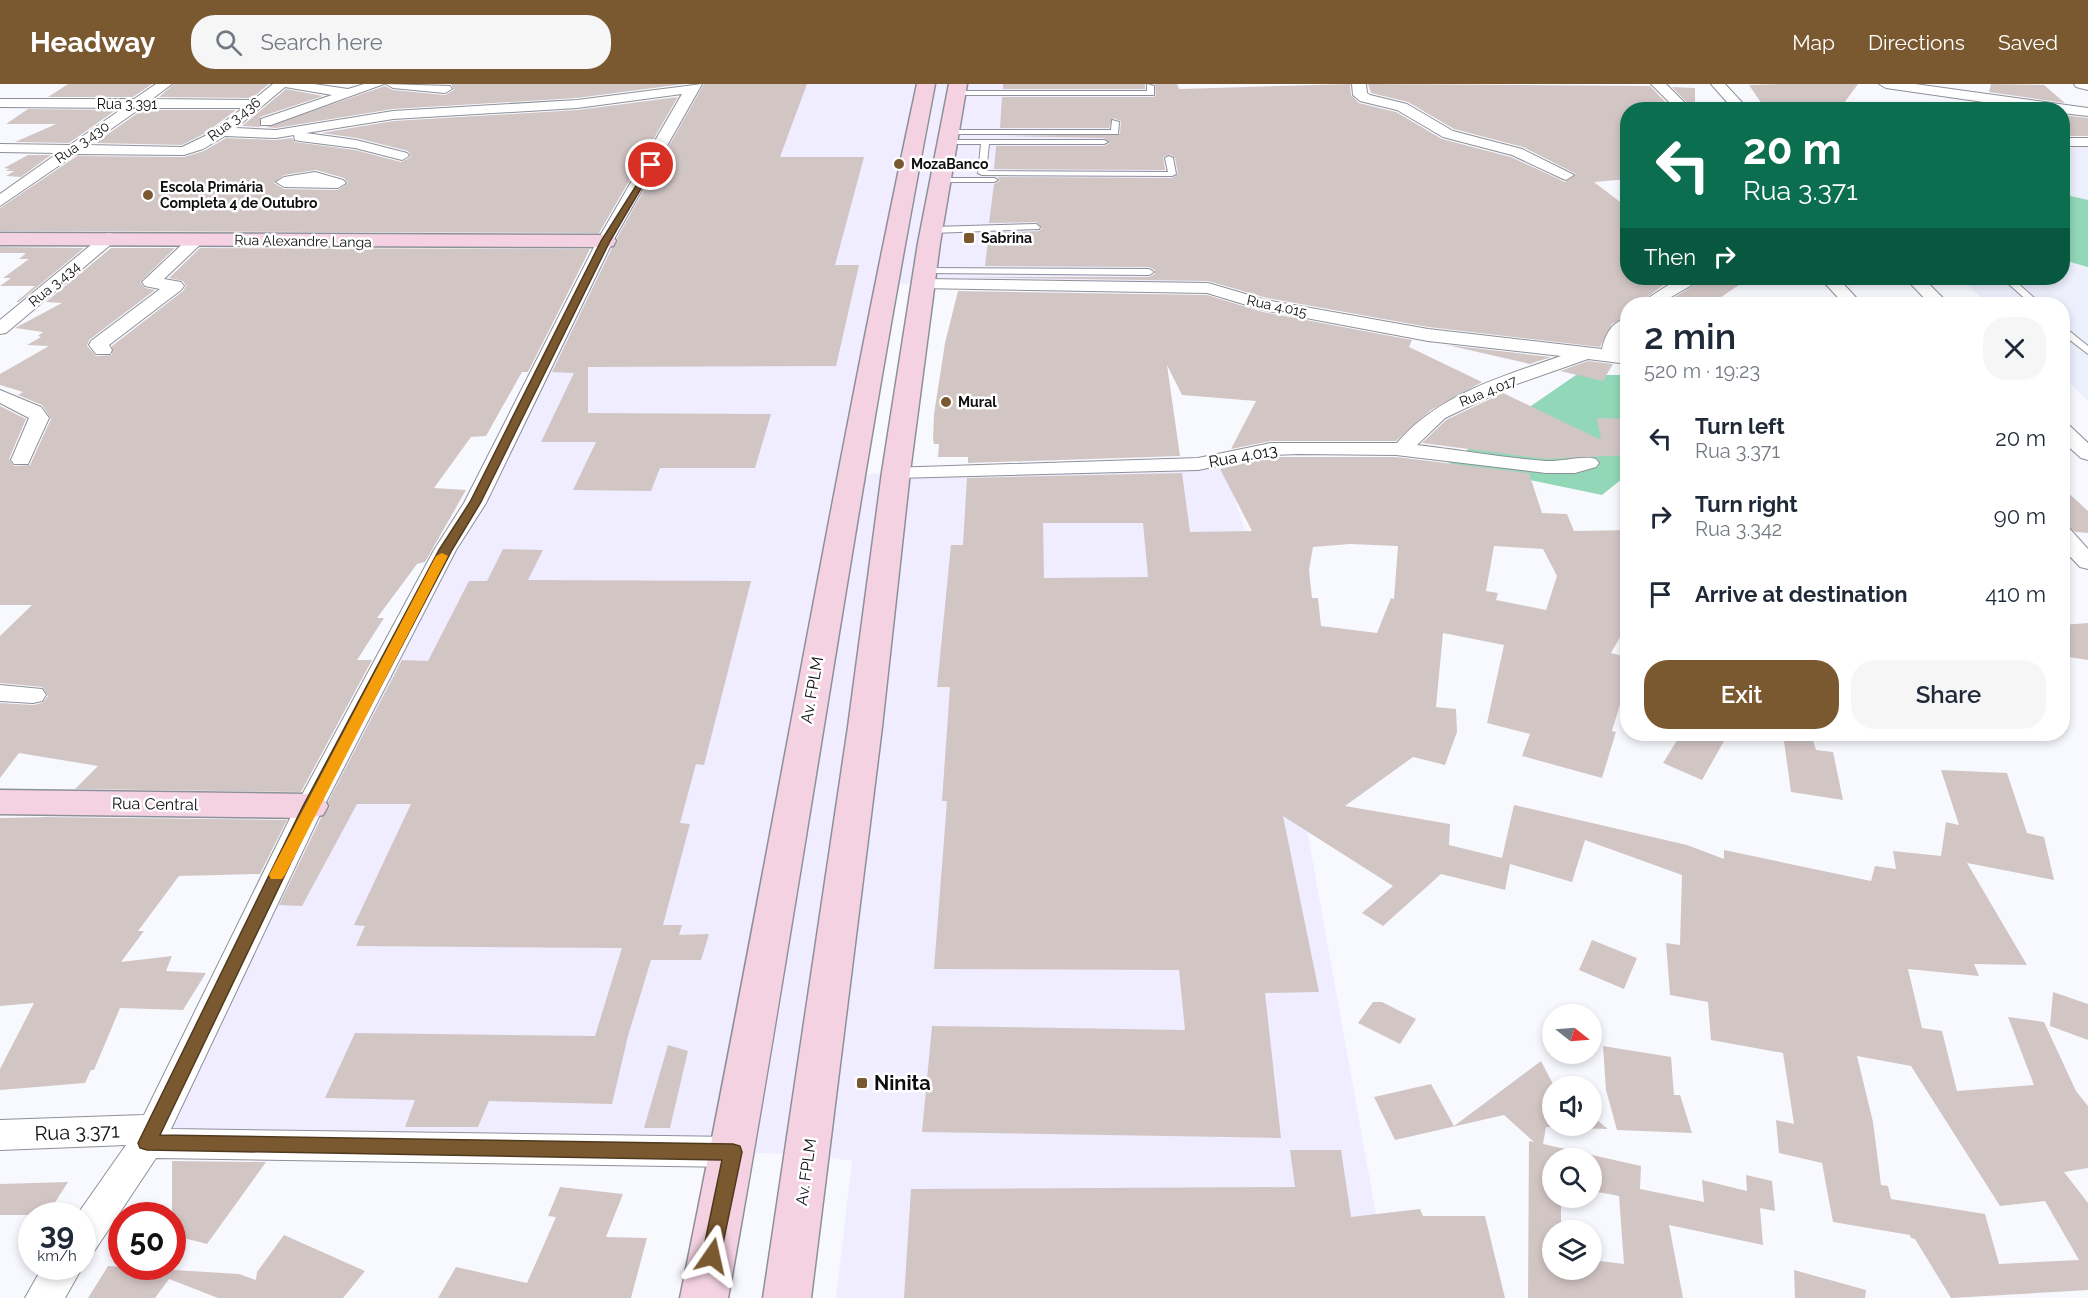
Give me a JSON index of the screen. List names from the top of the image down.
{
  "streets": {
    "main road": ["Rua Alexandre Langa", "Av. FPLM", "Rua Central"],
    "street": [
      "Rua 3.391",
      "Rua 3.436",
      "Rua 3.430",
      "Rua 3.434",
      "Rua 4.015",
      "Rua 4.017",
      "Rua 4.013",
      "Rua 3.371"
    ]
  },
  "crossings": [
    ["Rua 3.391", "Rua 3.436"],
    ["Rua 3.391", "Rua 3.430"],
    ["Rua 3.436", "Rua 3.430"],
    ["Rua Alexandre Langa", "Rua 3.434"],
    ["Rua 4.015", "Rua 4.017"],
    ["Rua 4.015", "Av. FPLM"],
    ["Rua 4.017", "Rua 4.013"],
    ["Rua 4.013", "Av. FPLM"],
    ["Av. FPLM", "Rua 3.371"]
  ],
  "places": {
    "other": ["MozaBanco", "Escola Primária Completa 4 de Outubro", "Mural"],
    "transit": ["Sabrina", "Ninita"]
  },
  "north": "right",
  "page": {
    "header": "Headway",
    "search": "Search here",
    "nav": ["Map", "Directions", "Saved"],
    "turn": ["20 m", "Rua 3.371"],
    "then": "Then",
    "heading": ["2 min", "520 m · 19:23"],
    "list": [
      {
        "name": "Turn left",
        "note": "Rua 3.371",
        "value": "20 m"
      },
      {
        "name": "Turn right",
        "note": "Rua 3.342",
        "value": "90 m"
      },
      {
        "name": "Arrive at destination",
        "value": "410 m"
      }
    ],
    "buttons": ["Exit", "Share"],
    "speed": "39 km/h",
    "limit": "50"
  }
}
